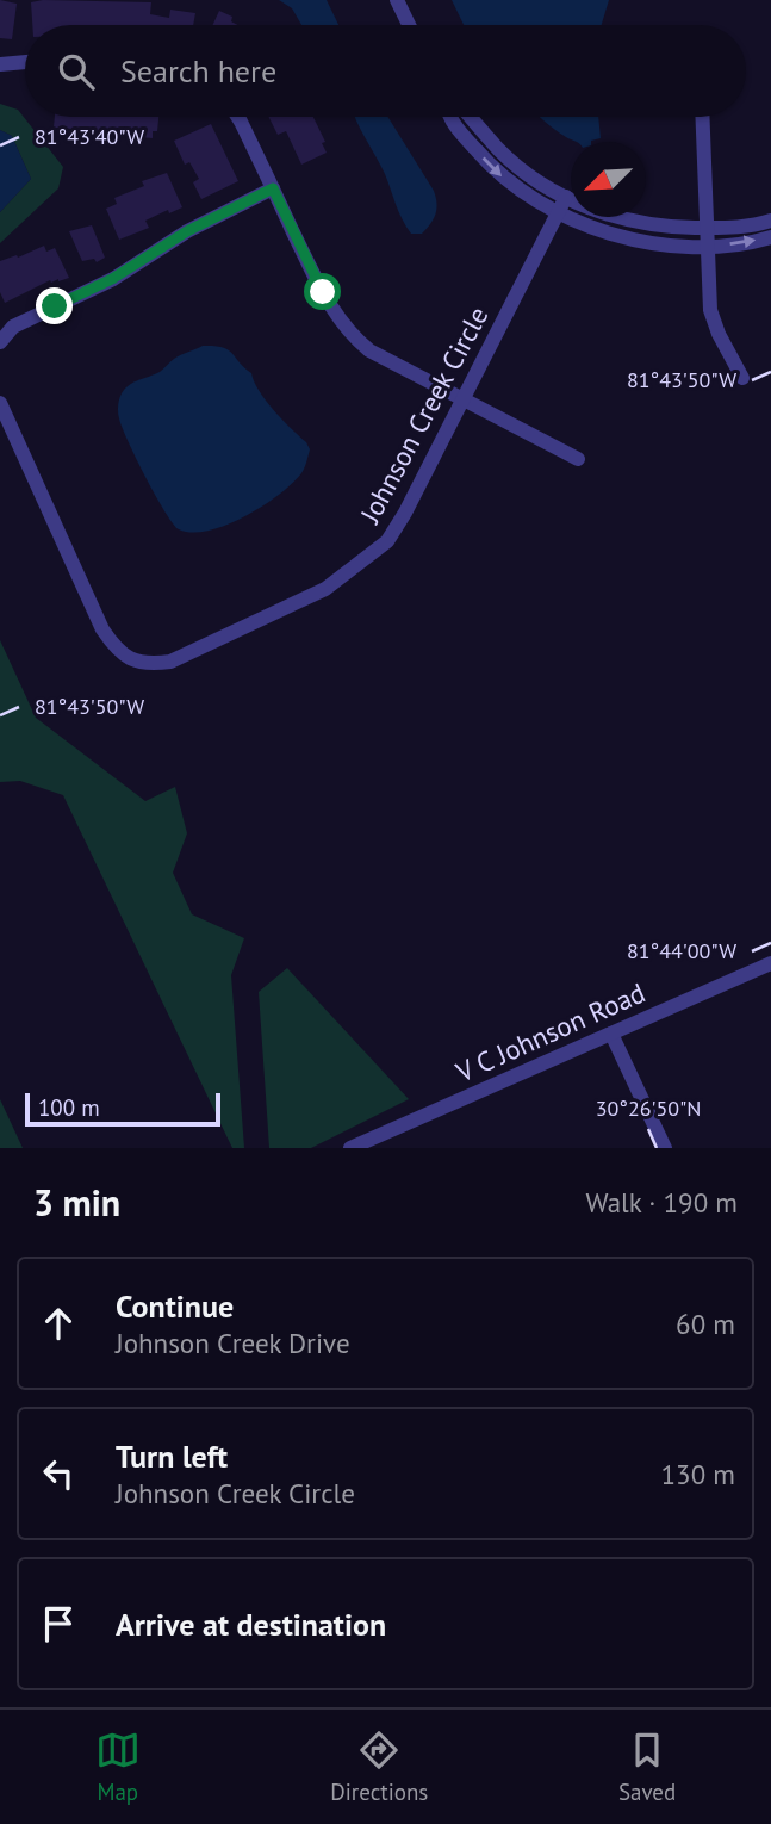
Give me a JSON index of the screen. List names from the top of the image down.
{
  "streets": {
    "street": ["Johnson Creek Circle", "V C Johnson Road"]
  },
  "scale_bar": "100 m",
  "north": "bottom left",
  "page": {
    "search": "Search here",
    "scale": "100 m",
    "heading": ["3 min", "Walk · 190 m"],
    "list": [
      ["Continue", "Johnson Creek Drive", "60 m"],
      ["Turn left", "Johnson Creek Circle", "130 m"],
      "Arrive at destination"
    ],
    "nav": ["Map", "Directions", "Saved"]
  },
  "coordinates": [
    "81°43'40\"W",
    "81°43'50\"W",
    "81°44'00\"W",
    "30°26'50\"N"
  ]
}
